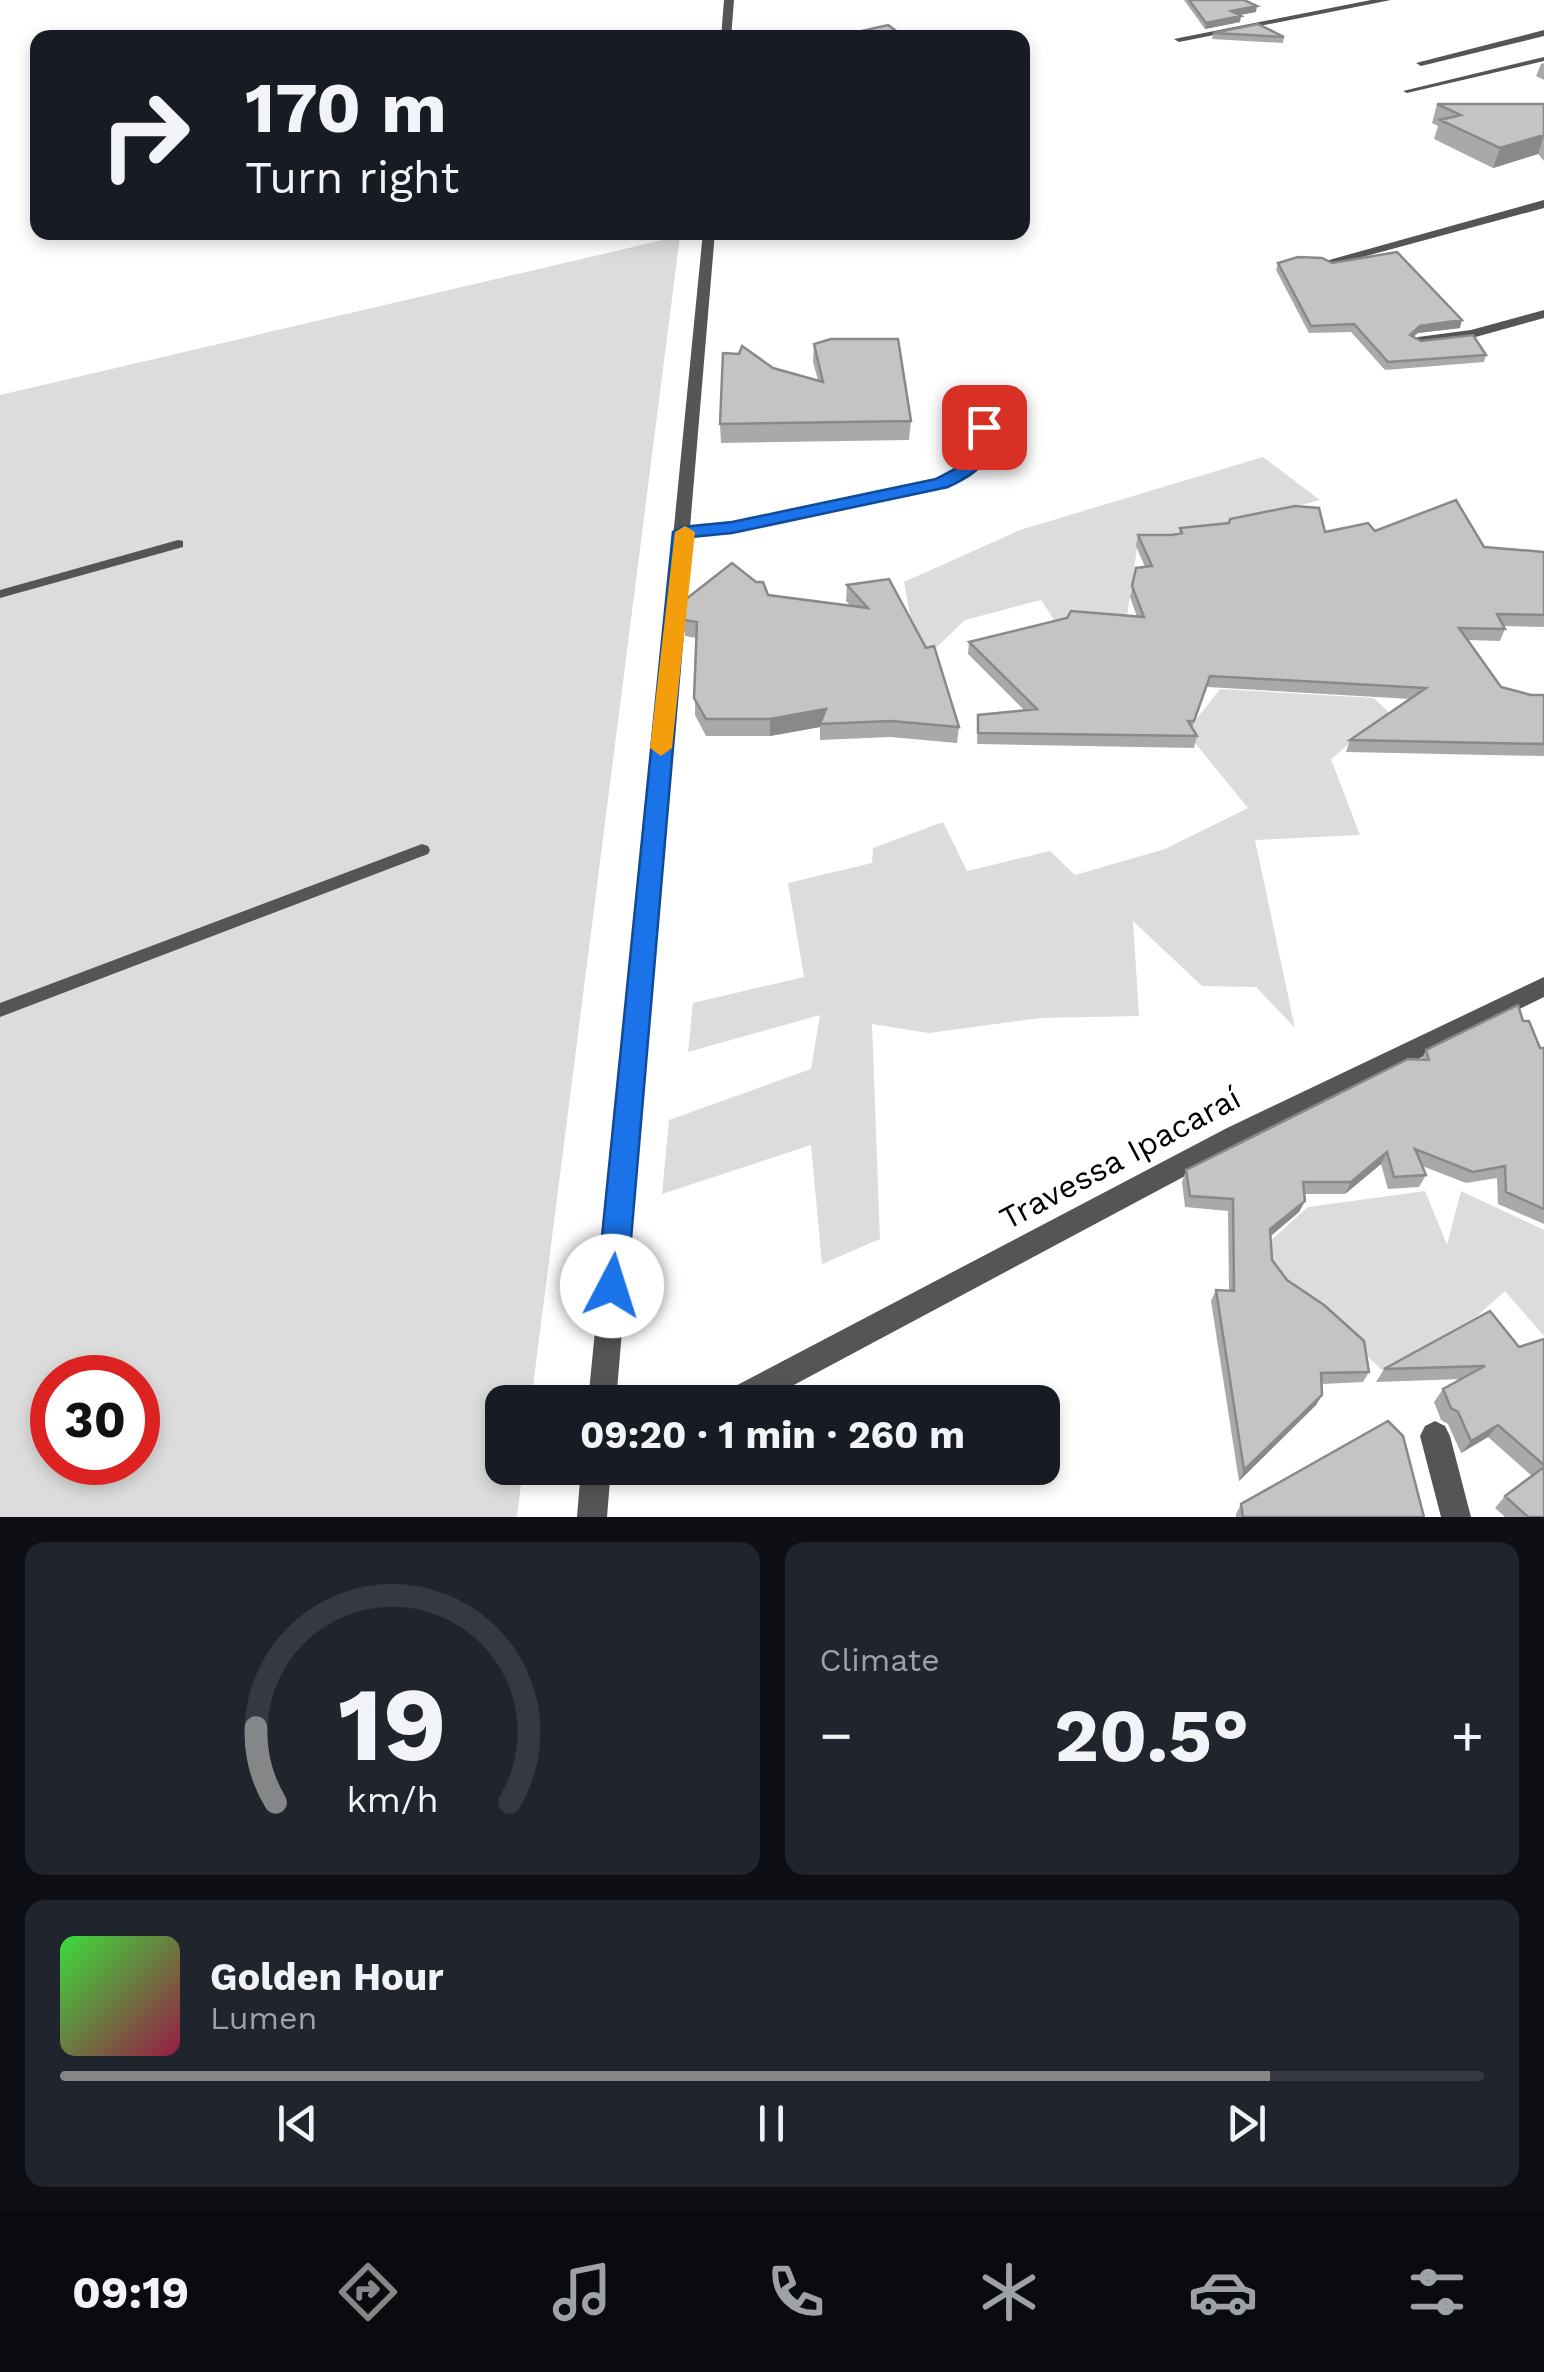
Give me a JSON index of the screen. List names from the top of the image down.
{
  "streets": {
    "street": ["Travessa Ipacaraí"]
  },
  "page": {
    "turn": ["170 m", "Turn right"],
    "limit": "30",
    "trip": "09:20 · 1 min · 260 m",
    "tile": "Climate",
    "heat": ["−", "20.5°", "+"],
    "song": ["Golden Hour", "Lumen"],
    "tabs": "09:19",
    "gauge": ["19", "km/h"]
  }
}
